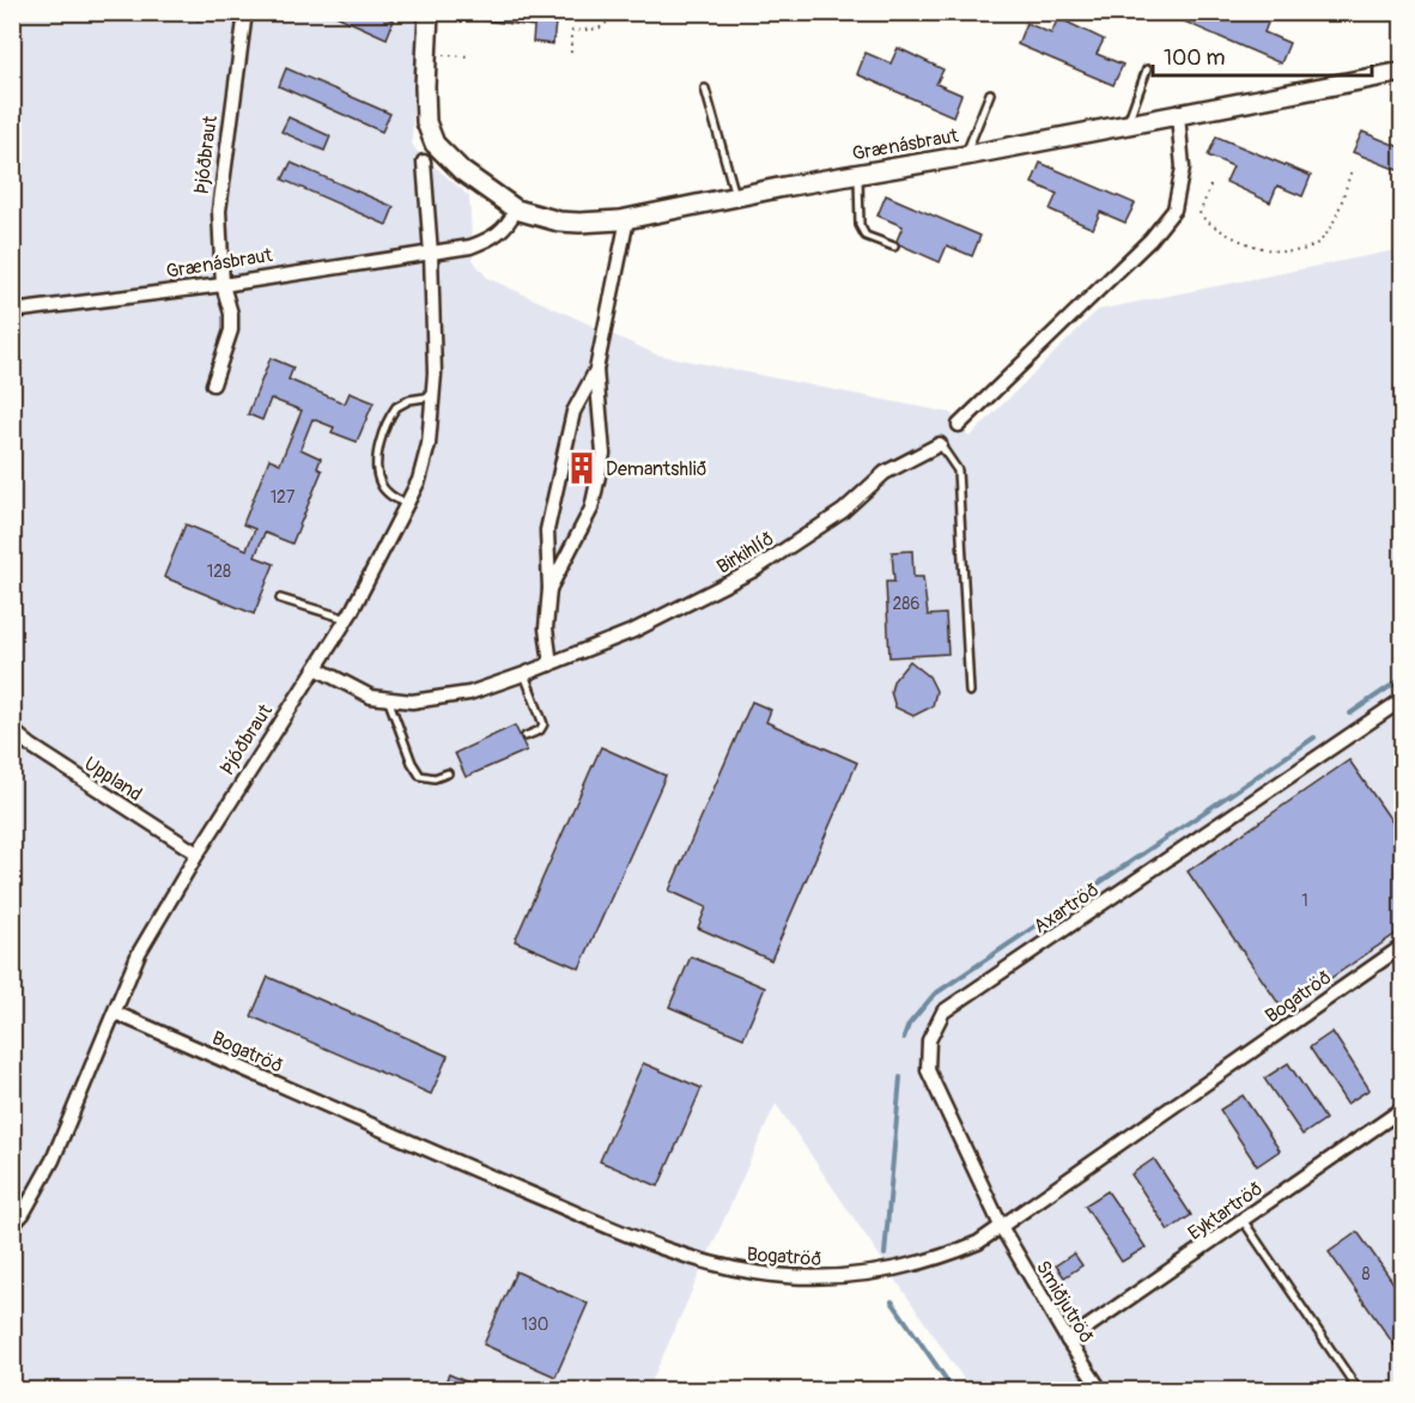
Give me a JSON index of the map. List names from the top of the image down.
{
  "streets": {
    "street": [
      "Grænásbraut",
      "Þjóðbraut",
      "Birkihlíð",
      "Uppland",
      "Axartröð",
      "Bogatröð",
      "Eyktartröð",
      "Smiðjutröð"
    ]
  },
  "crossings": [
    ["Grænásbraut", "Þjóðbraut"],
    ["Þjóðbraut", "Birkihlíð"],
    ["Þjóðbraut", "Uppland"],
    ["Þjóðbraut", "Bogatröð"],
    ["Axartröð", "Bogatröð"],
    ["Axartröð", "Smiðjutröð"],
    ["Bogatröð", "Smiðjutröð"],
    ["Eyktartröð", "Smiðjutröð"]
  ],
  "places": {
    "building": ["Demantshlið"]
  },
  "house_numbers": [
    "127",
    "128",
    "286",
    "1",
    "8",
    "130"
  ],
  "scale_bar": "100 m"
}
